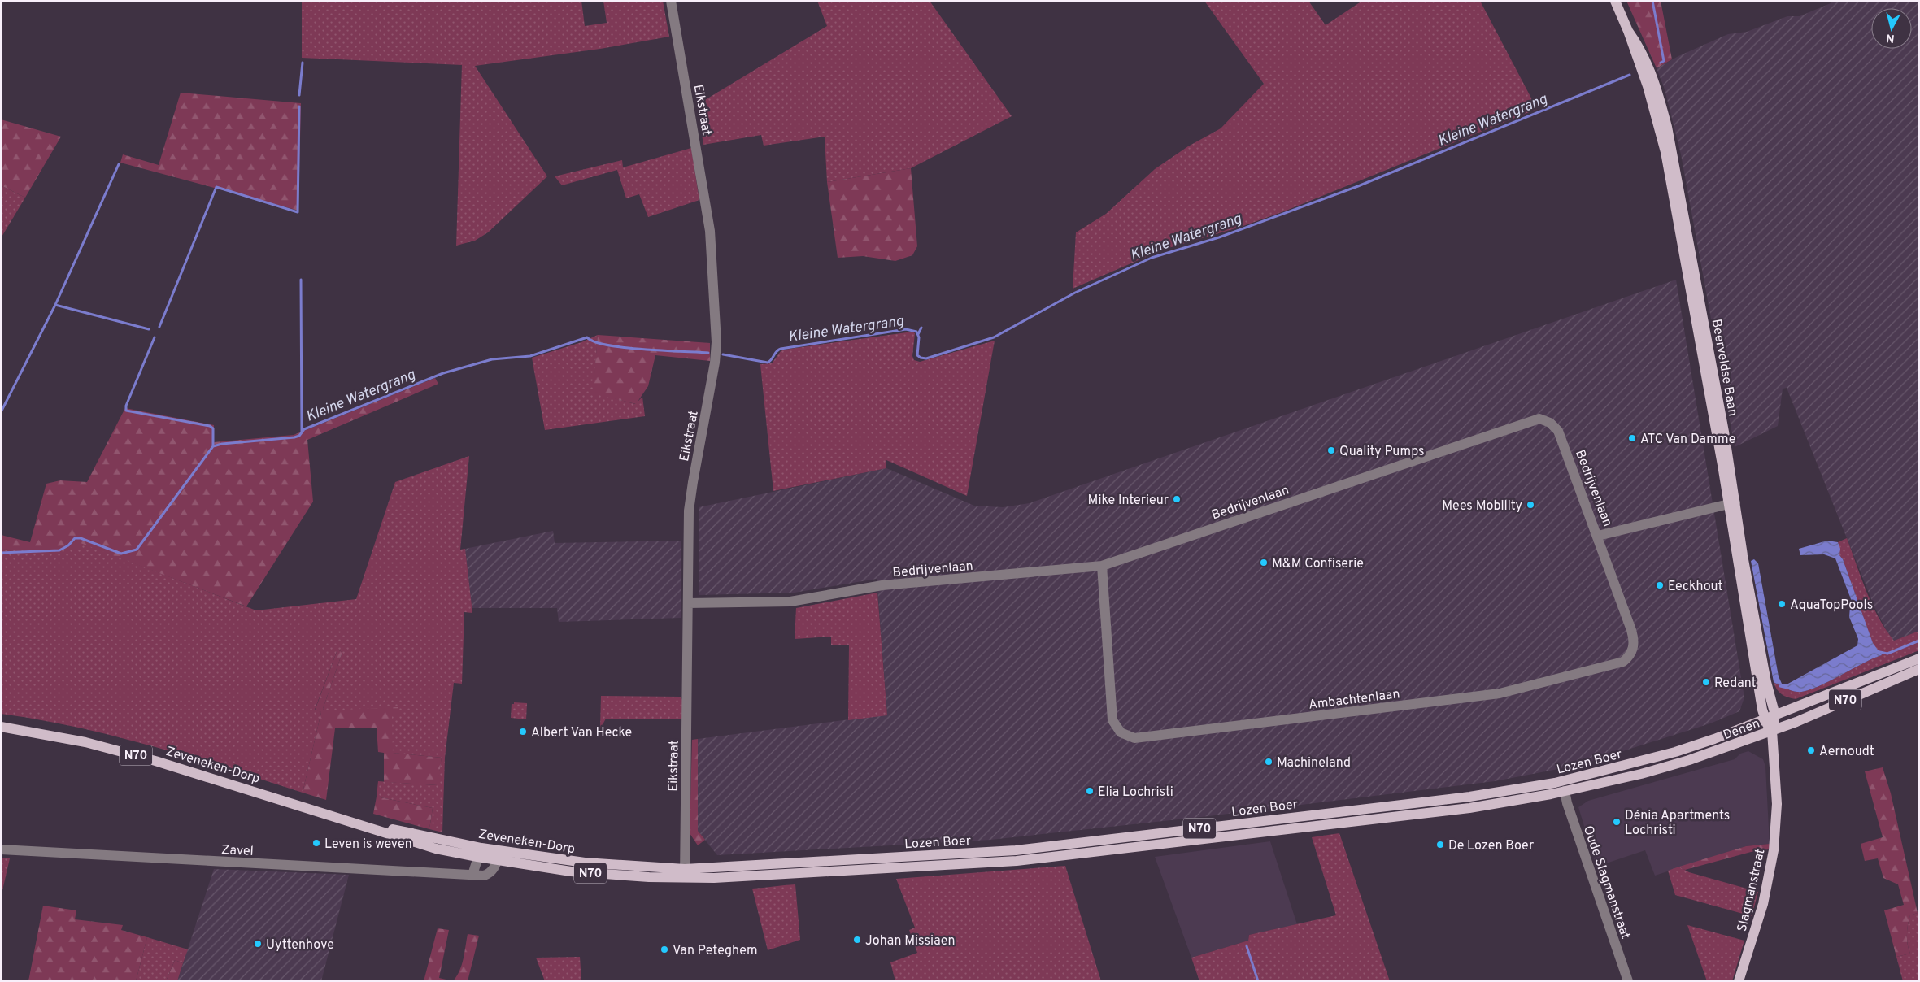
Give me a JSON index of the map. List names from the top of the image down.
{
  "streets": {
    "main road": [
      "Beerveldse Baan",
      "N70",
      "Denen",
      "Lozen Boer",
      "Zeveneken-Dorp",
      "Slagmanstraat"
    ],
    "street": [
      "Eikstraat",
      "Bedrijvenlaan",
      "Ambachtenlaan",
      "Zavel",
      "Oude Slagmanstraat"
    ]
  },
  "crossings": [
    ["Eikstraat", "Bedrijvenlaan"],
    ["Eikstraat", "Lozen Boer"],
    ["Eikstraat", "Zeveneken-Dorp"],
    ["Beerveldse Baan", "Bedrijvenlaan"],
    ["Beerveldse Baan", "Denen"],
    ["Beerveldse Baan", "Lozen Boer"],
    ["Beerveldse Baan", "Slagmanstraat"],
    ["Bedrijvenlaan", "Ambachtenlaan"],
    ["Denen", "Lozen Boer"],
    ["Denen", "Oude Slagmanstraat"],
    ["Denen", "Slagmanstraat"],
    ["Lozen Boer", "Zeveneken-Dorp"],
    ["Lozen Boer", "Oude Slagmanstraat"],
    ["Zeveneken-Dorp", "Zavel"]
  ],
  "water": ["Kleine Watergrang"],
  "places": [
    "ATC Van Damme",
    "Quality Pumps",
    "Mike Interieur",
    "Mees Mobility",
    "M&M Confiserie",
    "Eeckhout",
    "AquaTopPools",
    "Redant",
    "Albert Van Hecke",
    "Aernoudt",
    "Machineland",
    "Elia Lochristi",
    "Dénia Apartments Lochristi",
    "Leven is weven",
    "De Lozen Boer",
    "Johan Missiaen",
    "Uyttenhove",
    "Van Peteghem"
  ],
  "north": "bottom"
}
